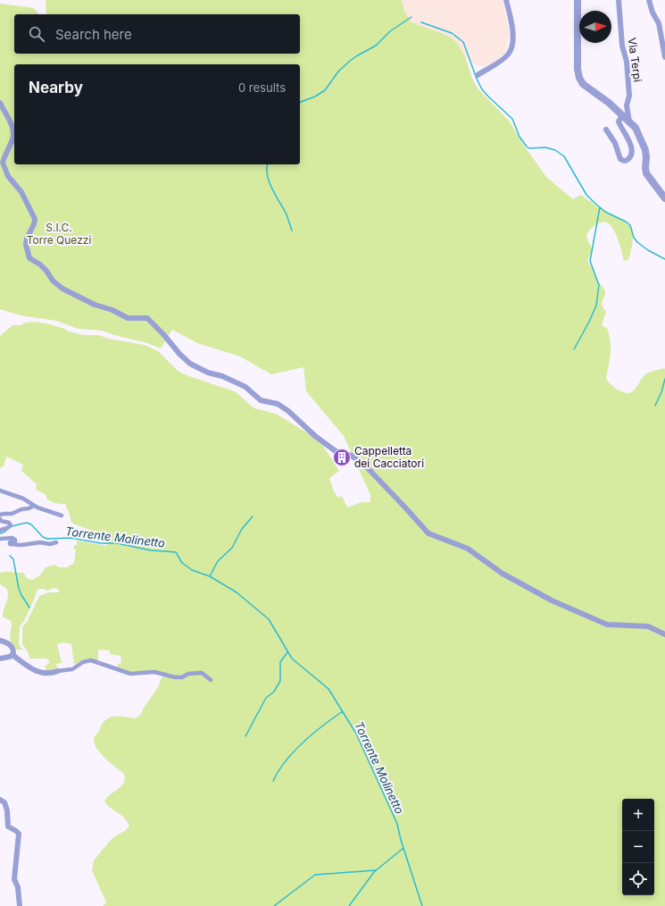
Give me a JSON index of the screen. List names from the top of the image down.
{
  "streets": {
    "street": ["Via Terpi"]
  },
  "water": ["Torrente Molinetto"],
  "parks": ["S.I.C. Torre Quezzi"],
  "places": {
    "building": ["Cappelletta dei Cacciatori"]
  },
  "north": "right",
  "page": {
    "search": "Search here",
    "heading": ["Nearby", "0 results"],
    "map_buttons": ["+", "−"]
  }
}
